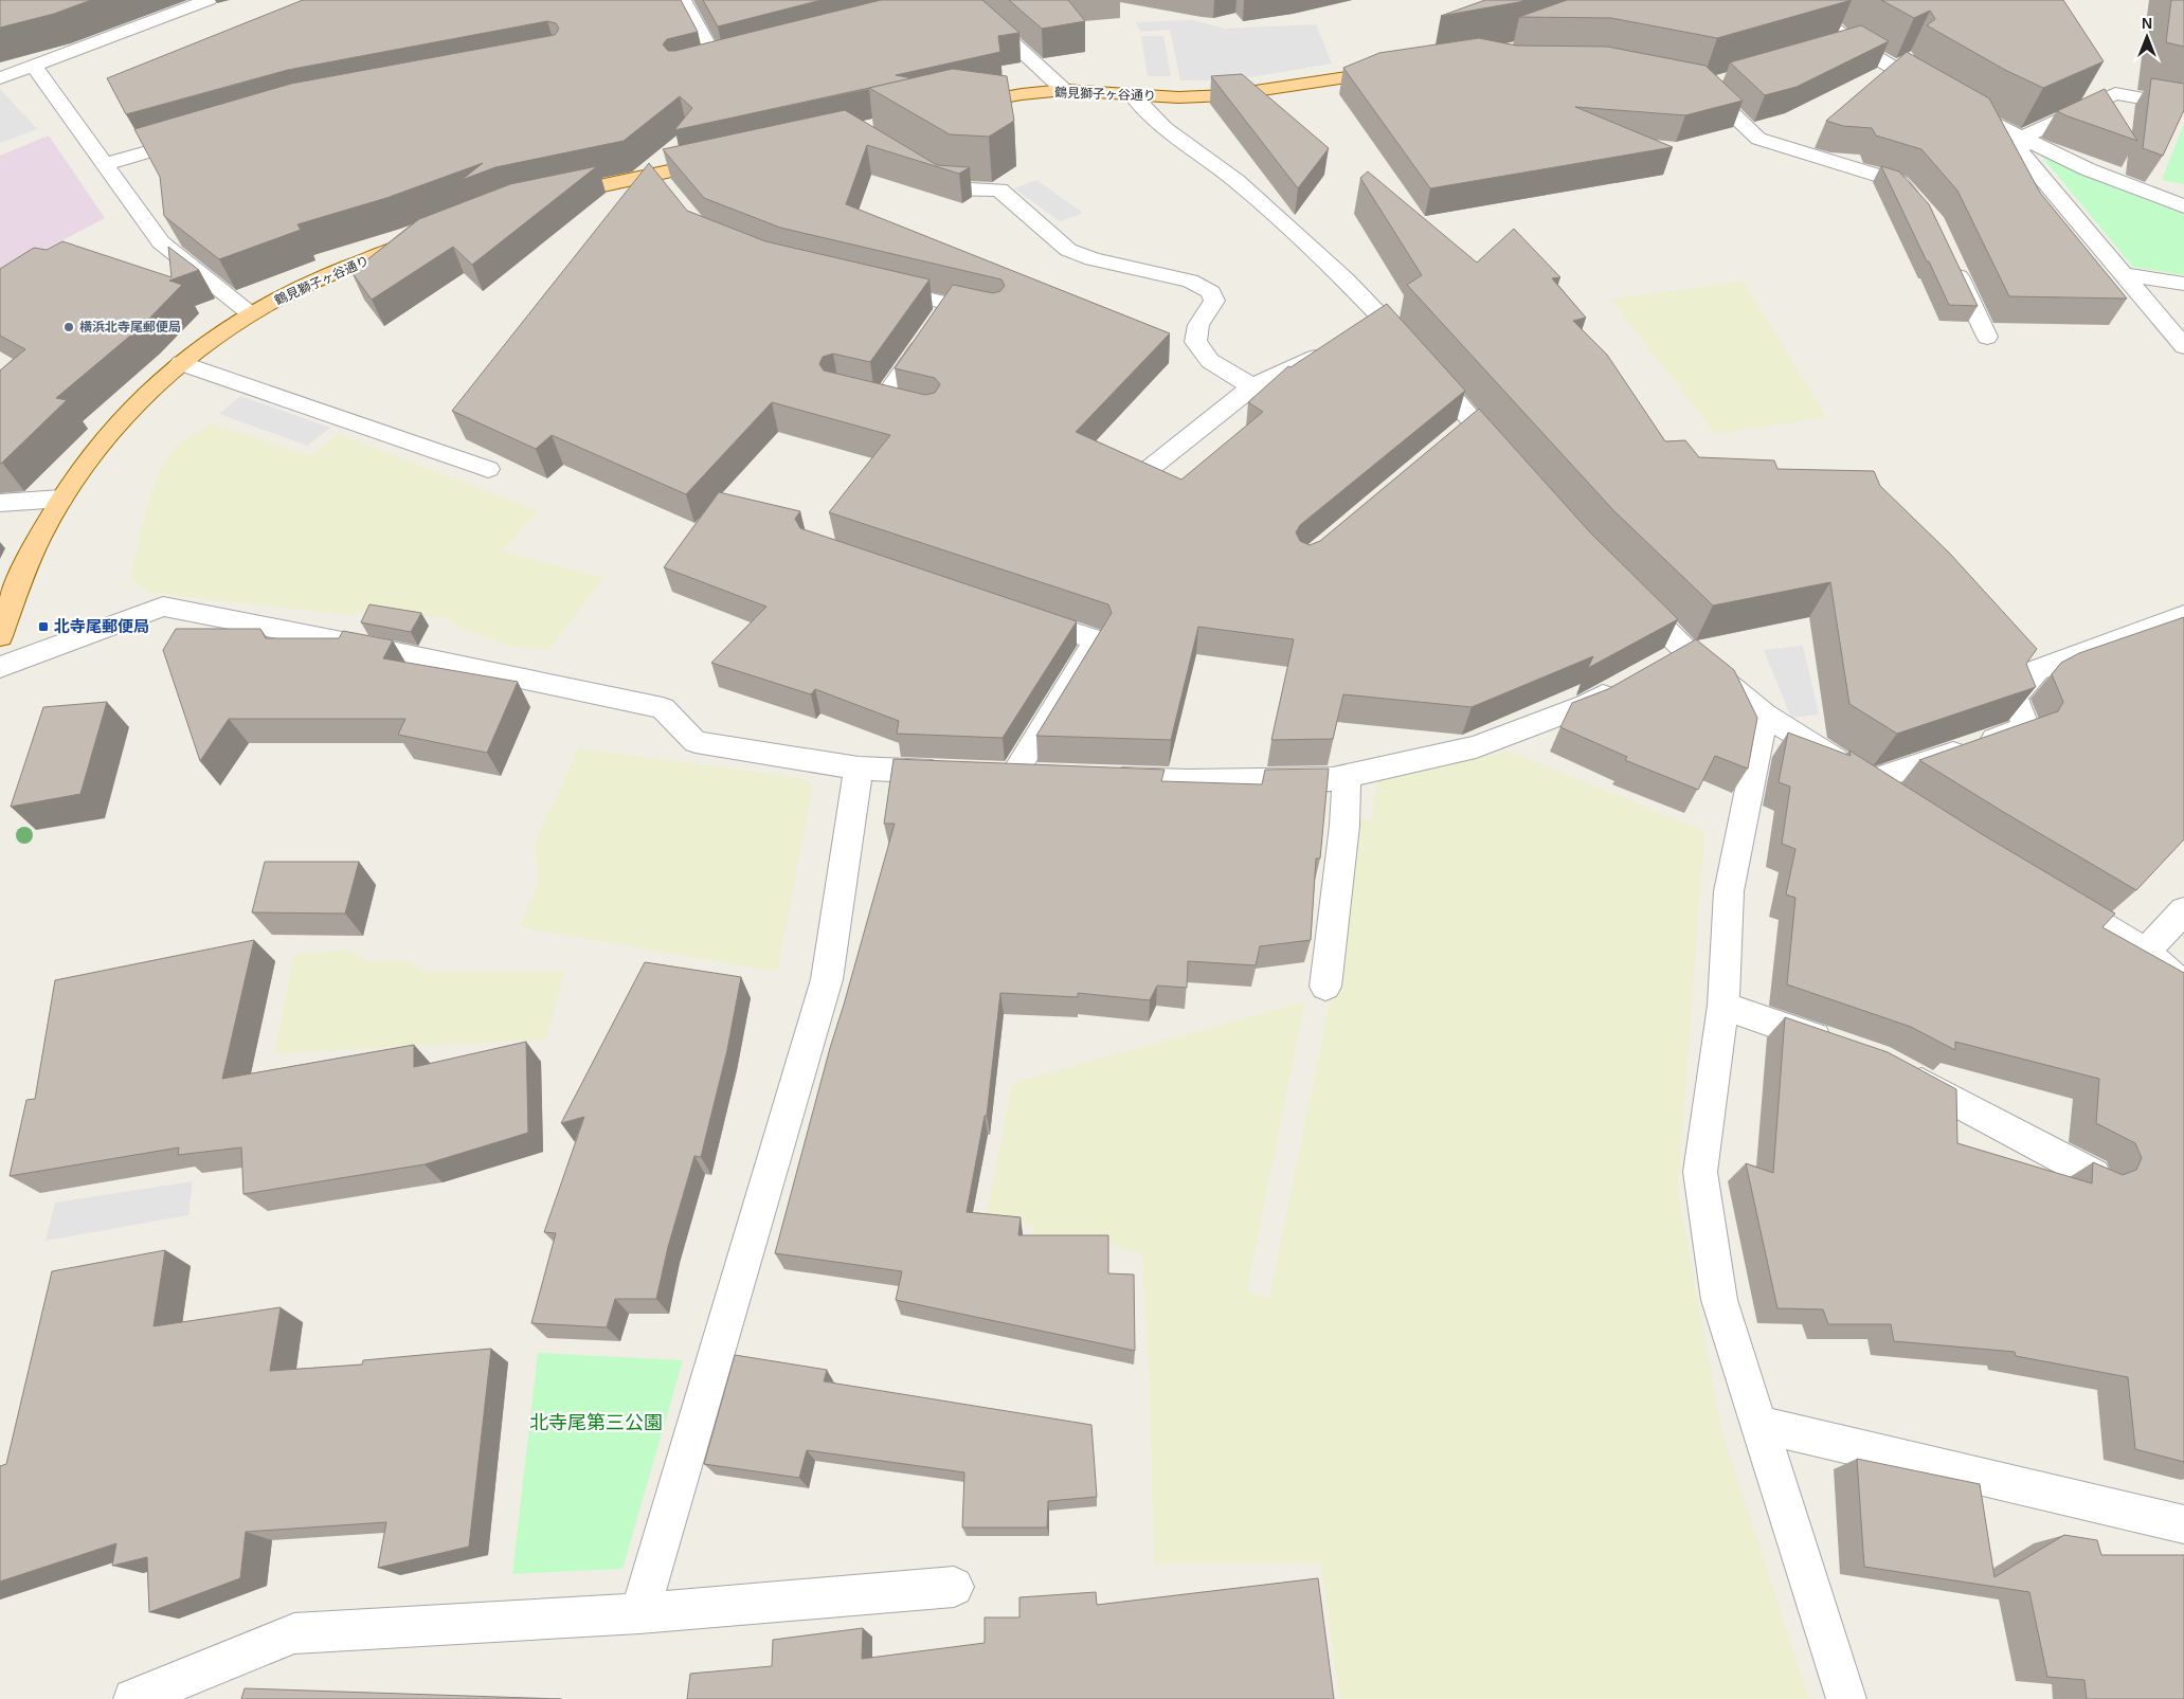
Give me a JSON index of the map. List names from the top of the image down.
{
  "streets": {
    "main road": ["鶴見獅子ヶ谷通り"]
  },
  "parks": ["北寺尾第三公園"],
  "places": {
    "other": ["横浜北寺尾郵便局"],
    "transit": ["北寺尾郵便局"]
  },
  "north": "top"
}
